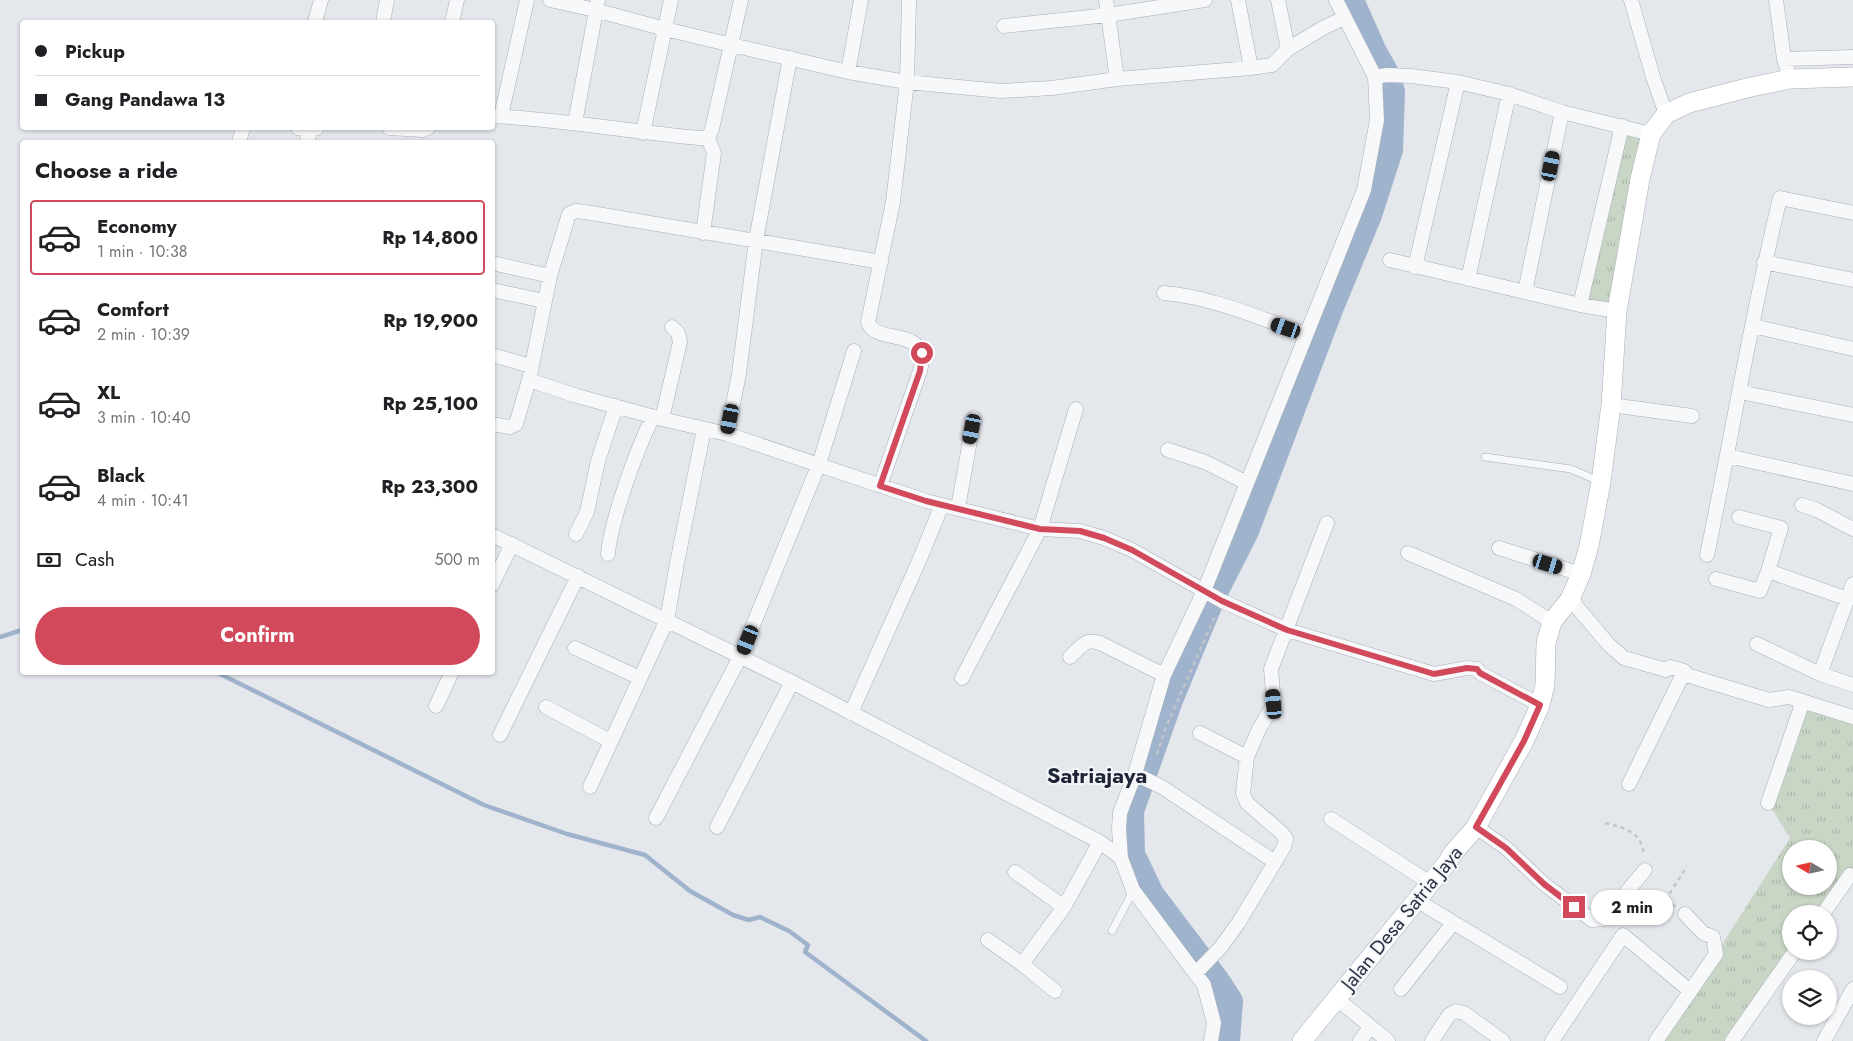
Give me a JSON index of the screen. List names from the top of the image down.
{
  "streets": {
    "street": ["Jalan Desa Satria Jaya"]
  },
  "districts": ["Satriajaya"],
  "north": "left",
  "page": {
    "banner": ["Pickup", "Gang Pandawa 13"],
    "heading": "Choose a ride",
    "list": [
      {
        "name": "Economy",
        "note": "1 min · 10:38",
        "value": "Rp 14,800"
      },
      {
        "name": "Comfort",
        "note": "2 min · 10:39",
        "value": "Rp 19,900"
      },
      {
        "name": "XL",
        "note": "3 min · 10:40",
        "value": "Rp 25,100"
      },
      {
        "name": "Black",
        "note": "4 min · 10:41",
        "value": "Rp 23,300"
      }
    ],
    "pay": ["Cash", "500 m"],
    "buttons": "Confirm",
    "bubble": "2 min"
  }
}
